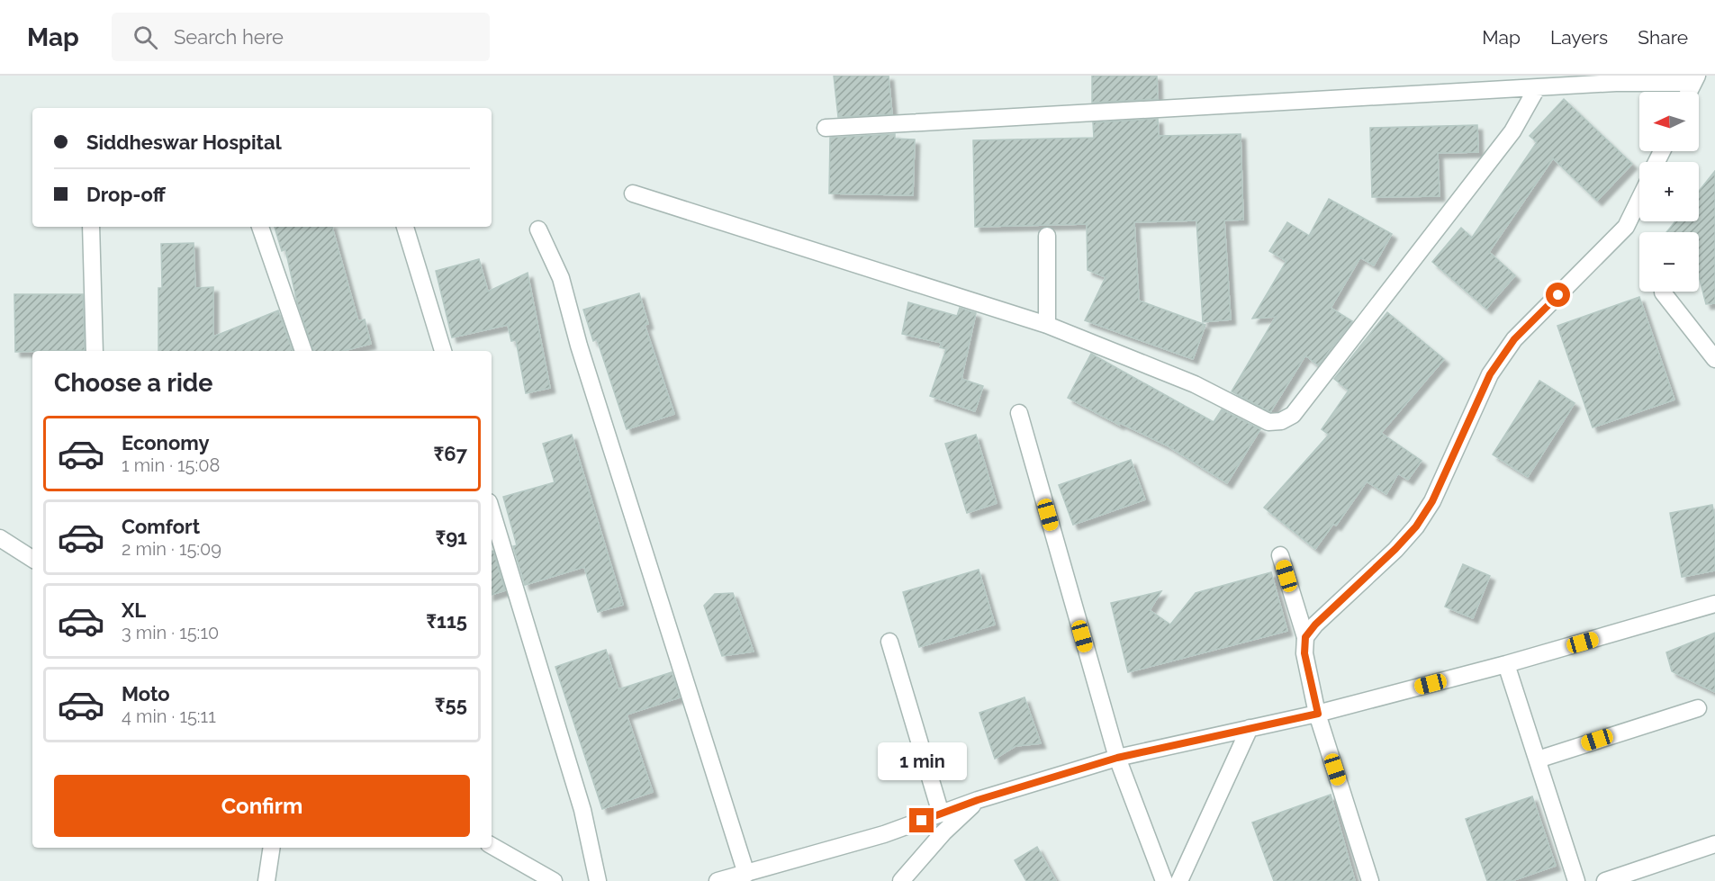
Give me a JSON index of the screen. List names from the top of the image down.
{
  "north": "left",
  "page": {
    "header": "Map",
    "search": "Search here",
    "nav": ["Map", "Layers", "Share"],
    "map_buttons": ["+", "−"],
    "banner": ["Siddheswar Hospital", "Drop-off"],
    "heading": "Choose a ride",
    "list": [
      {
        "name": "Economy",
        "note": "1 min · 15:08",
        "value": "₹67"
      },
      {
        "name": "Comfort",
        "note": "2 min · 15:09",
        "value": "₹91"
      },
      {
        "name": "XL",
        "note": "3 min · 15:10",
        "value": "₹115"
      },
      {
        "name": "Moto",
        "note": "4 min · 15:11",
        "value": "₹55"
      }
    ],
    "bubble": "1 min",
    "buttons": "Confirm"
  }
}
